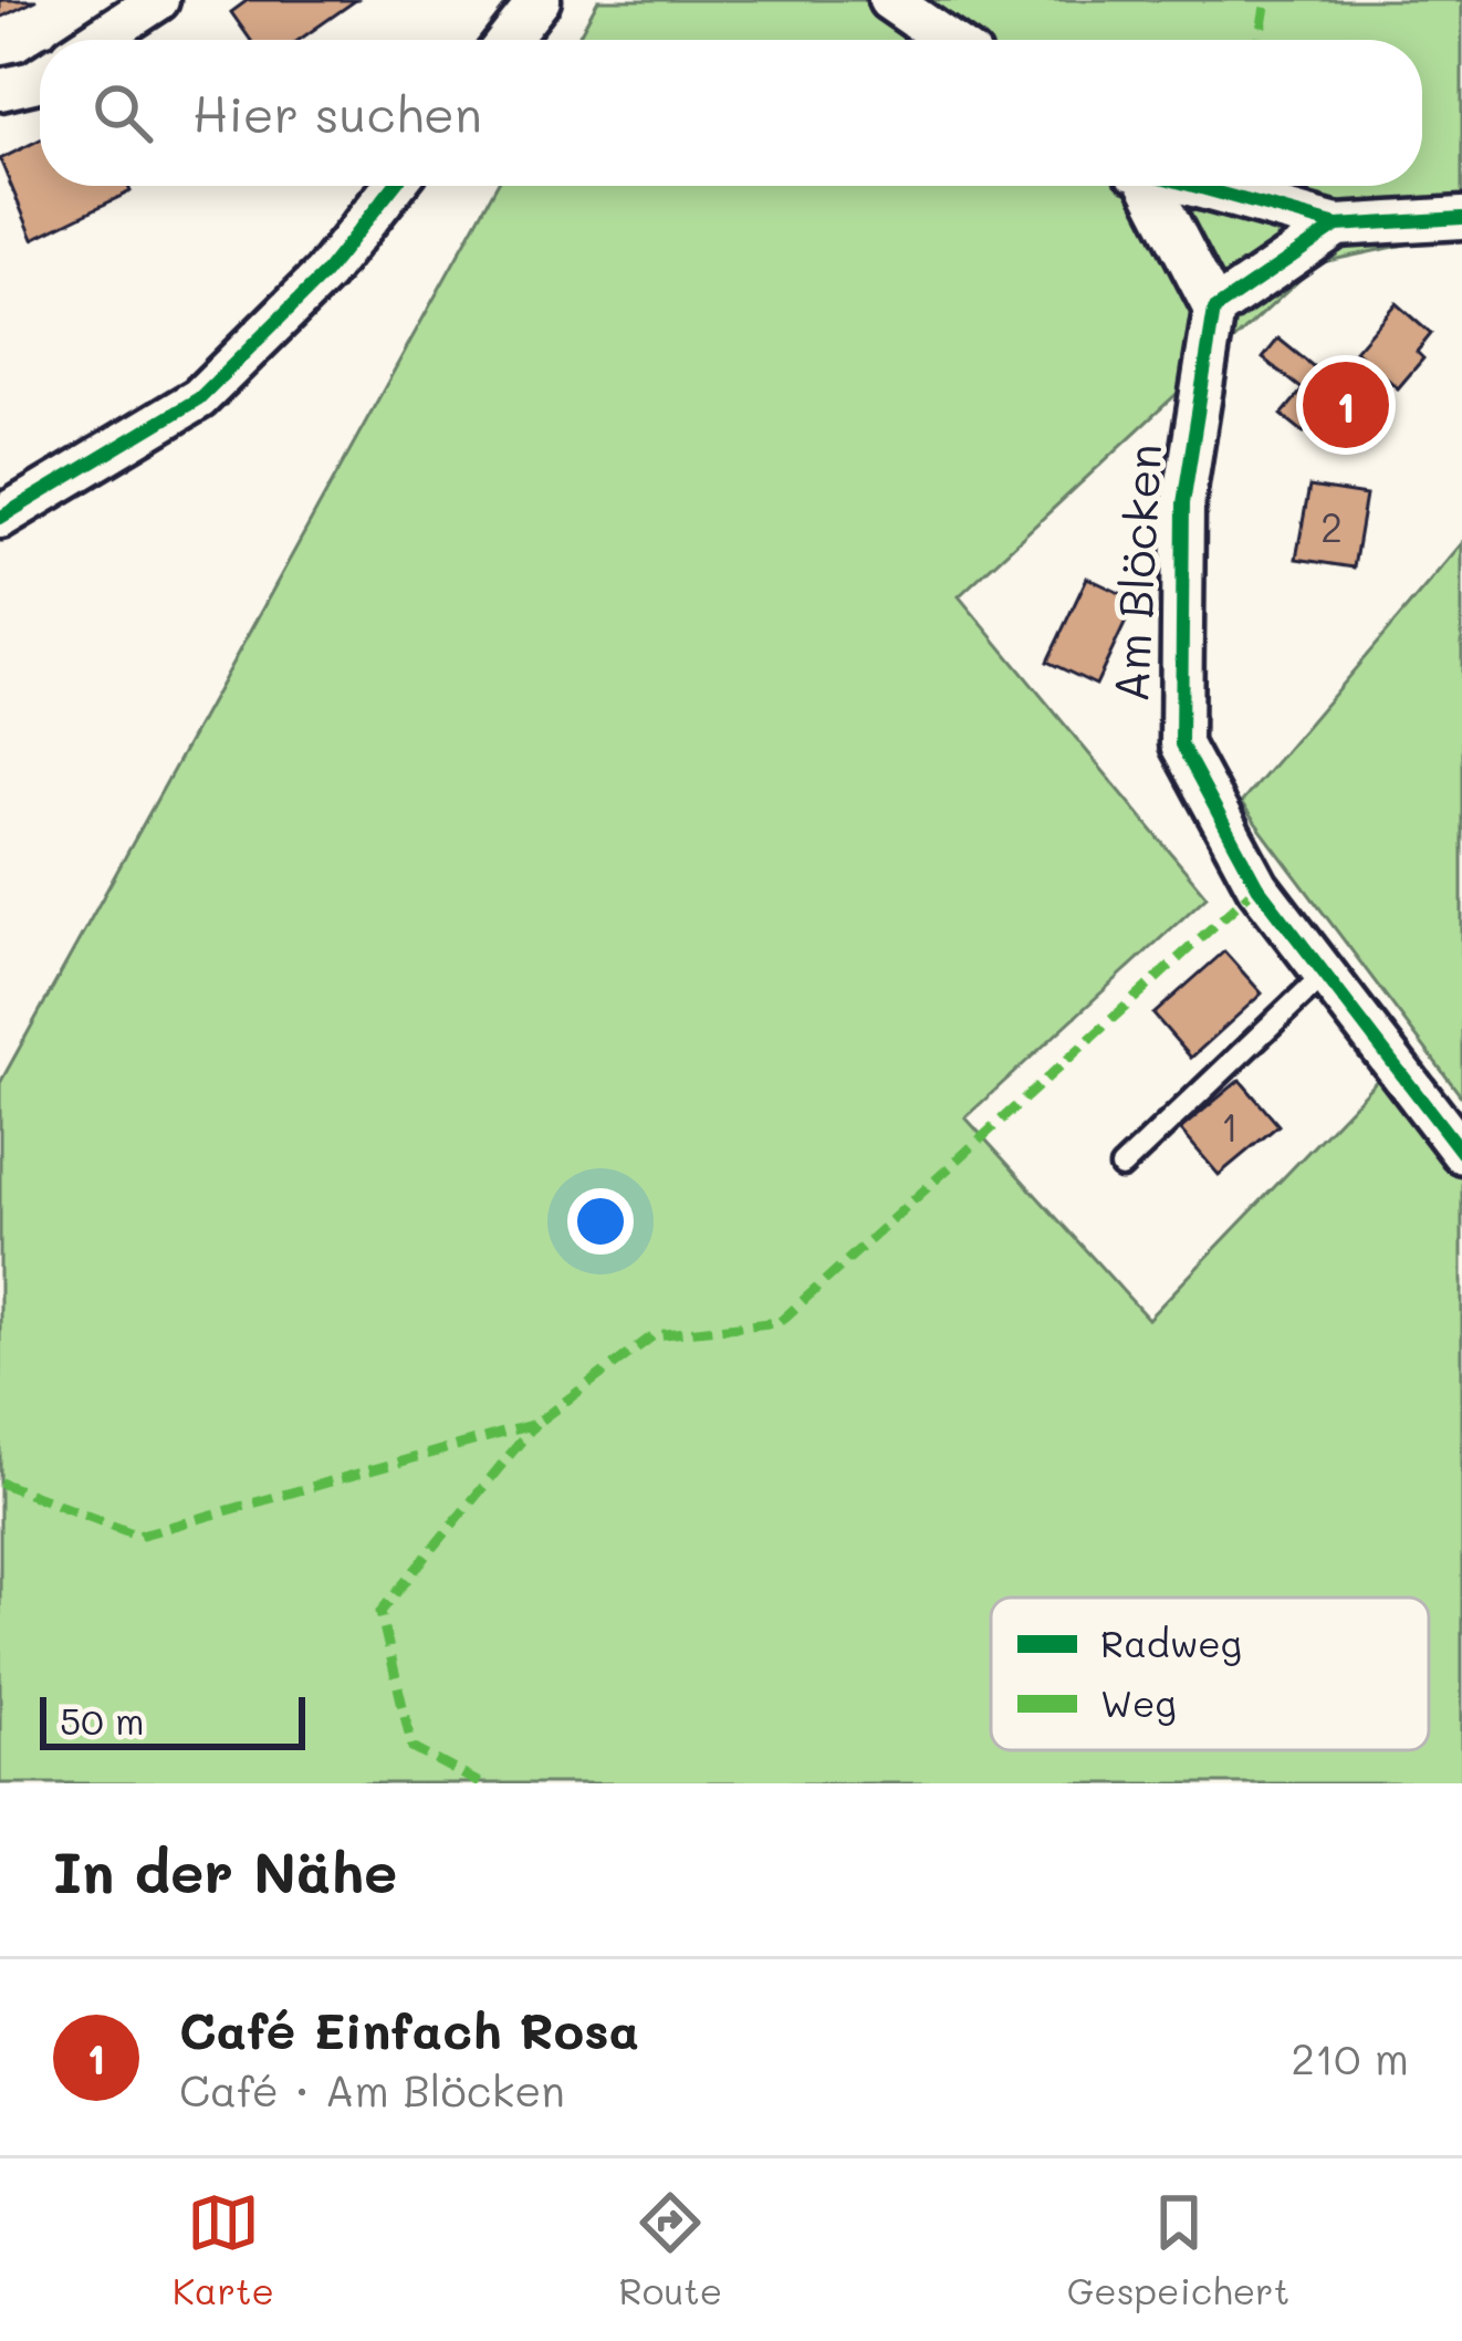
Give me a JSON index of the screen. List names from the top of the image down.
{
  "streets": {
    "street": ["Am Blöcken"]
  },
  "house_numbers": ["2", "1"],
  "legend": ["Radweg", "Weg"],
  "scale_bar": "50 m",
  "page": {
    "search": "Hier suchen",
    "pins": "1",
    "scale": "50 m",
    "heading": "In der Nähe",
    "list": [
      {
        "mark": "1",
        "name": "Café Einfach Rosa",
        "note": "Café · Am Blöcken",
        "value": "210 m"
      }
    ],
    "nav": ["Karte", "Route", "Gespeichert"]
  }
}
